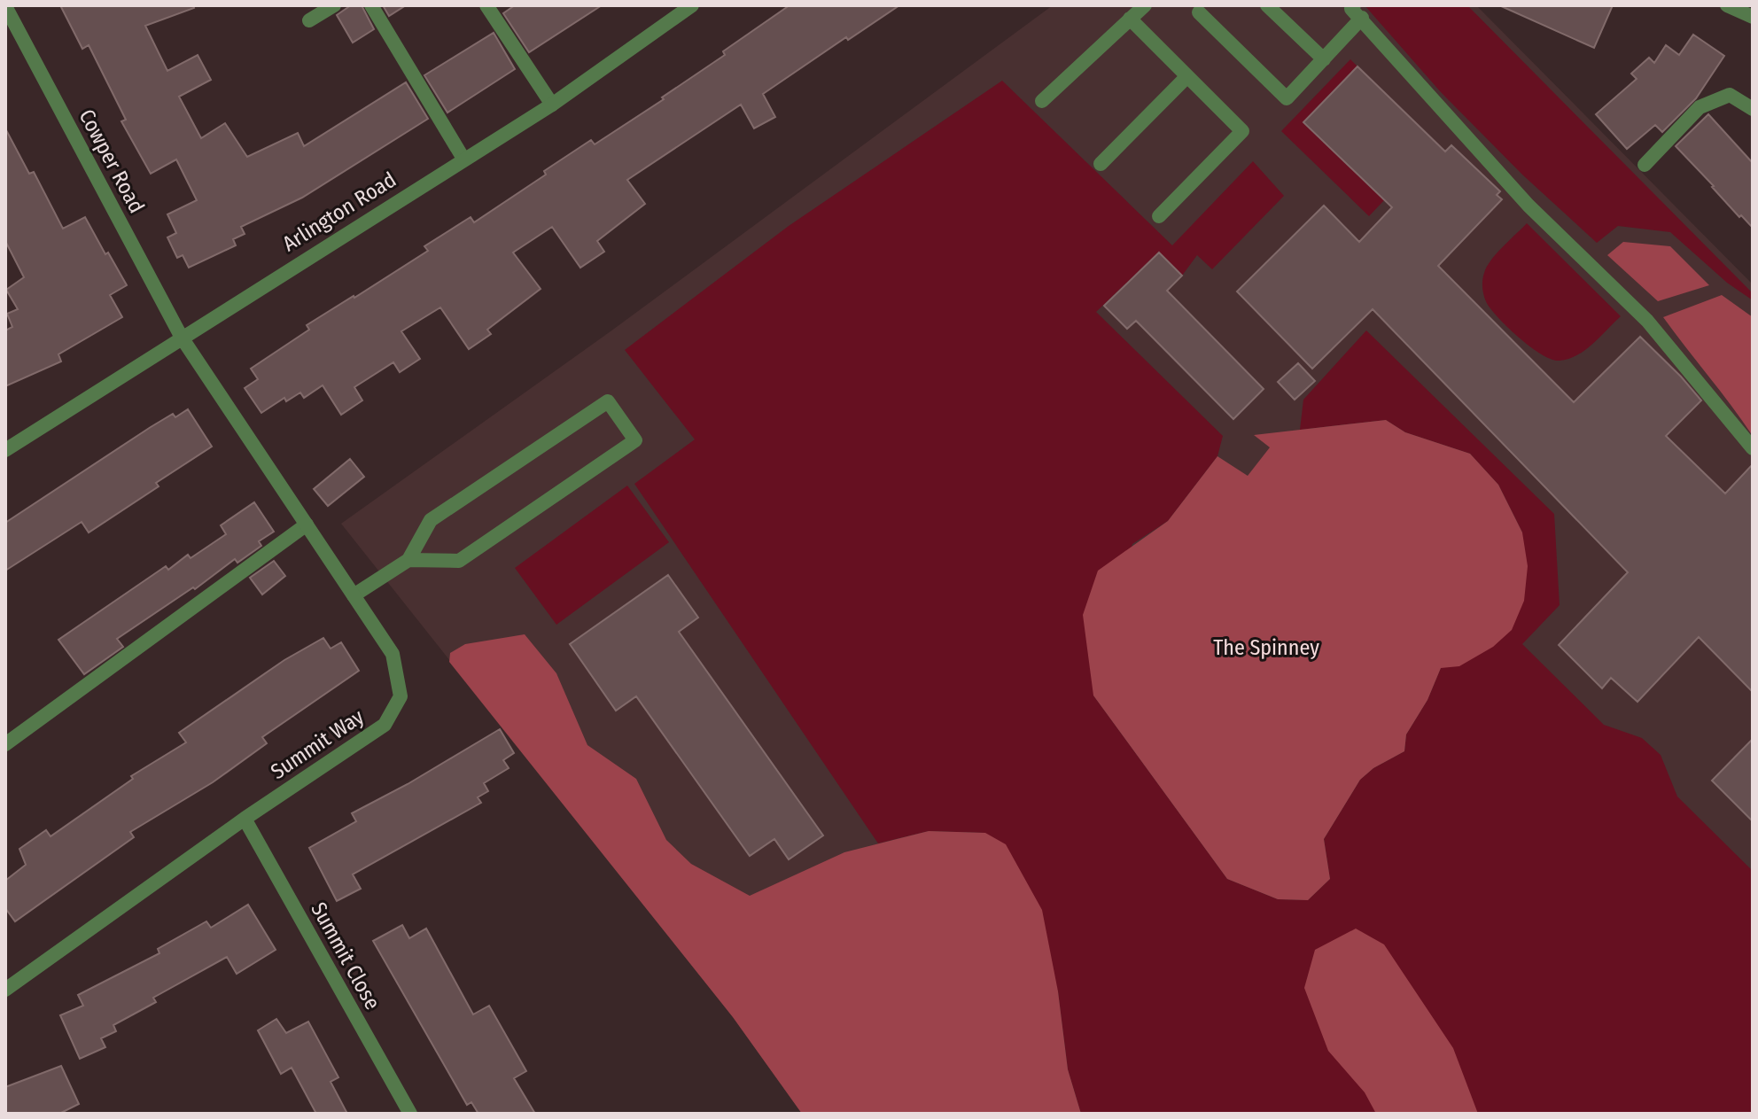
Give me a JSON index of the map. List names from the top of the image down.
{
  "streets": {
    "street": [
      "Cowper Road",
      "Arlington Road",
      "Summit Way",
      "Summit Close"
    ]
  },
  "crossings": [
    ["Cowper Road", "Arlington Road"],
    ["Cowper Road", "Summit Way"],
    ["Arlington Road", "Summit Way"],
    ["Summit Way", "Summit Close"]
  ],
  "parks": ["The Spinney"]
}
